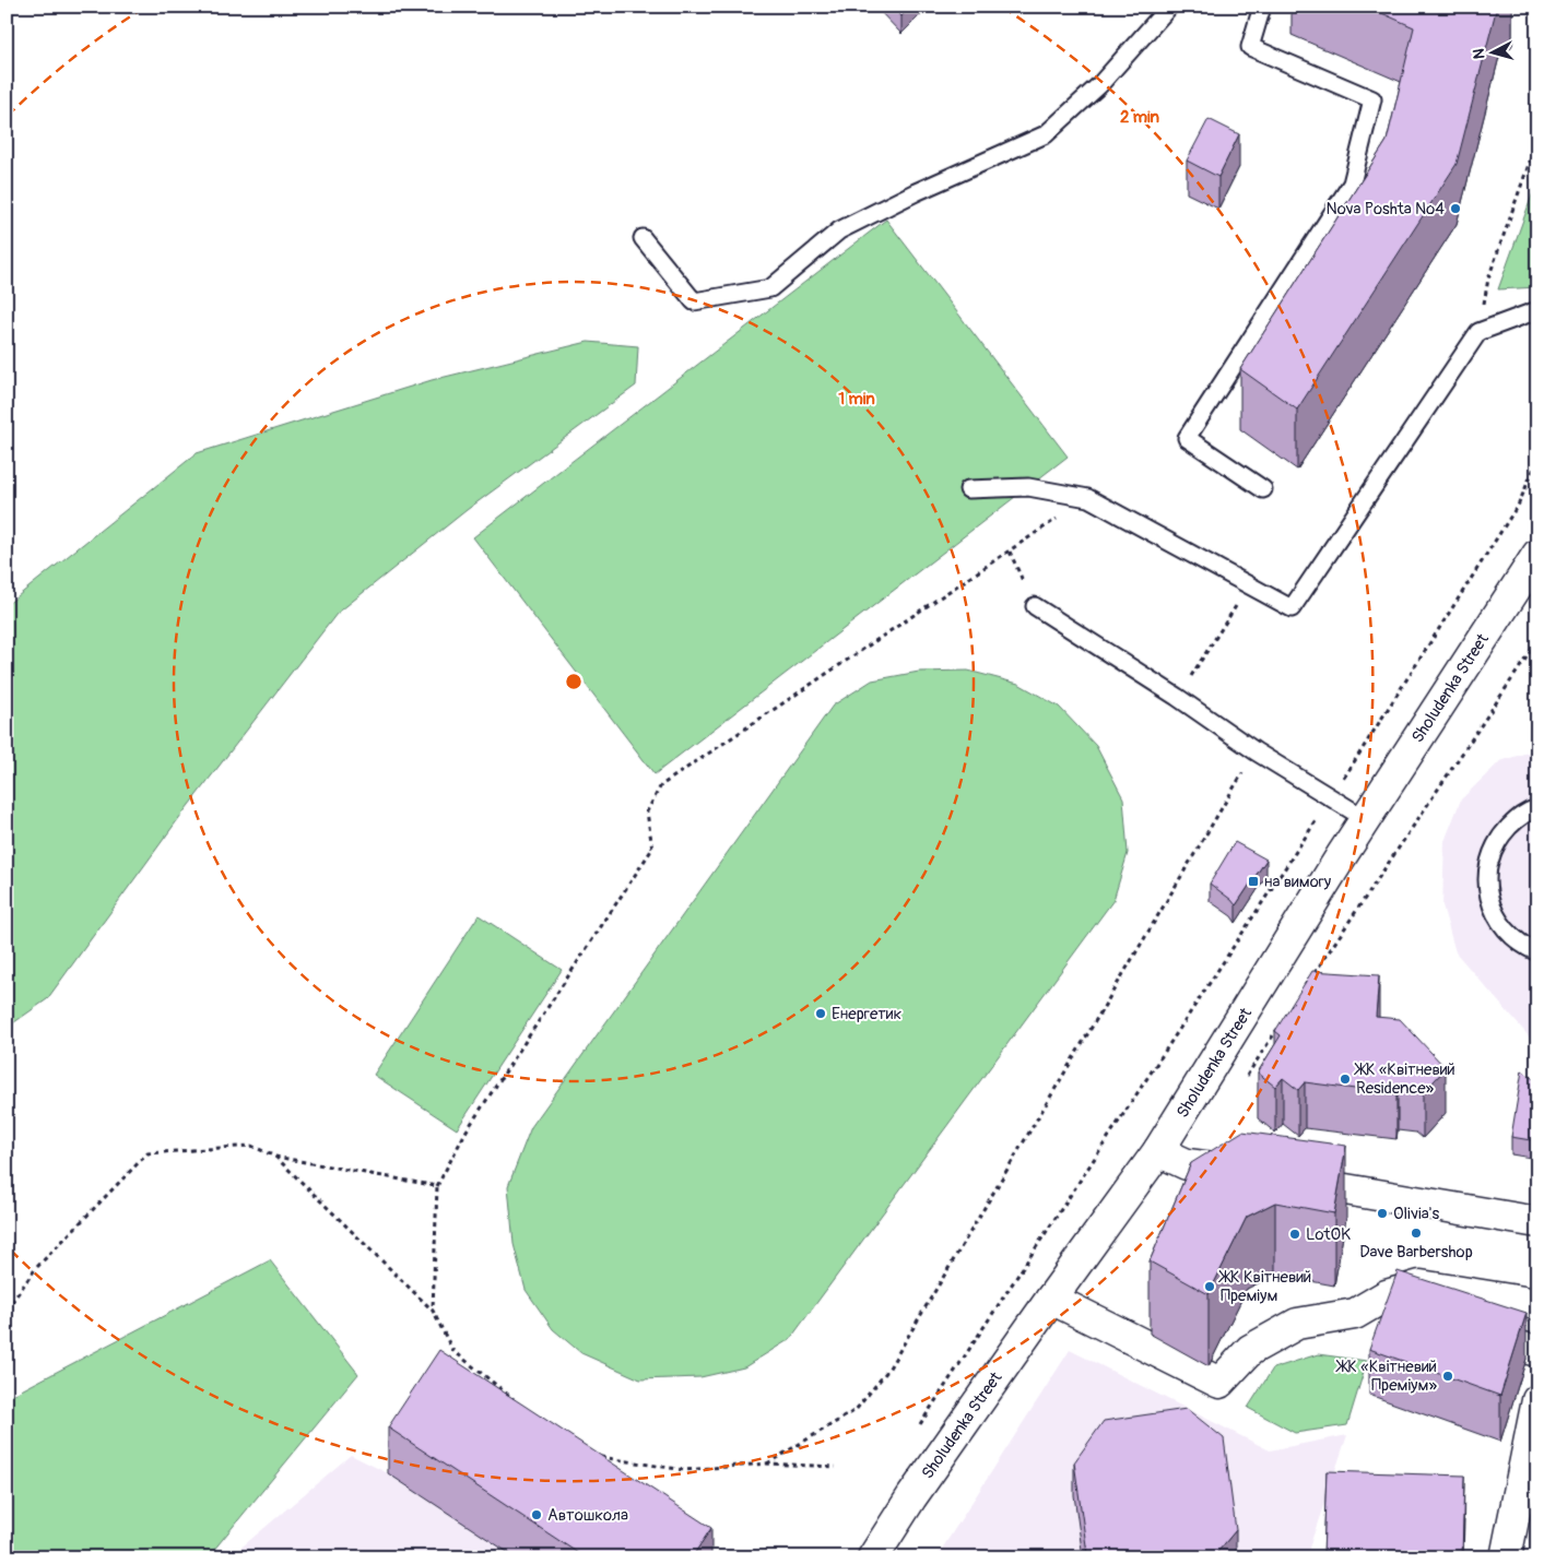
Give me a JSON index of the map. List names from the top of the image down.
{
  "streets": {
    "main road": ["Sholudenka Street"]
  },
  "places": {
    "other": [
      "Nova Poshta №4",
      "Енергетик",
      "ЖК «Квітневий Residence»",
      "Olivia's",
      "Dave Barbershop",
      "LotOK",
      "ЖК Квітневий Преміум",
      "ЖК «Квітневий Преміум»",
      "Автошкола"
    ],
    "transit": ["на вимогу"]
  },
  "north": "left",
  "rings": ["2 min", "1 min"]
}
